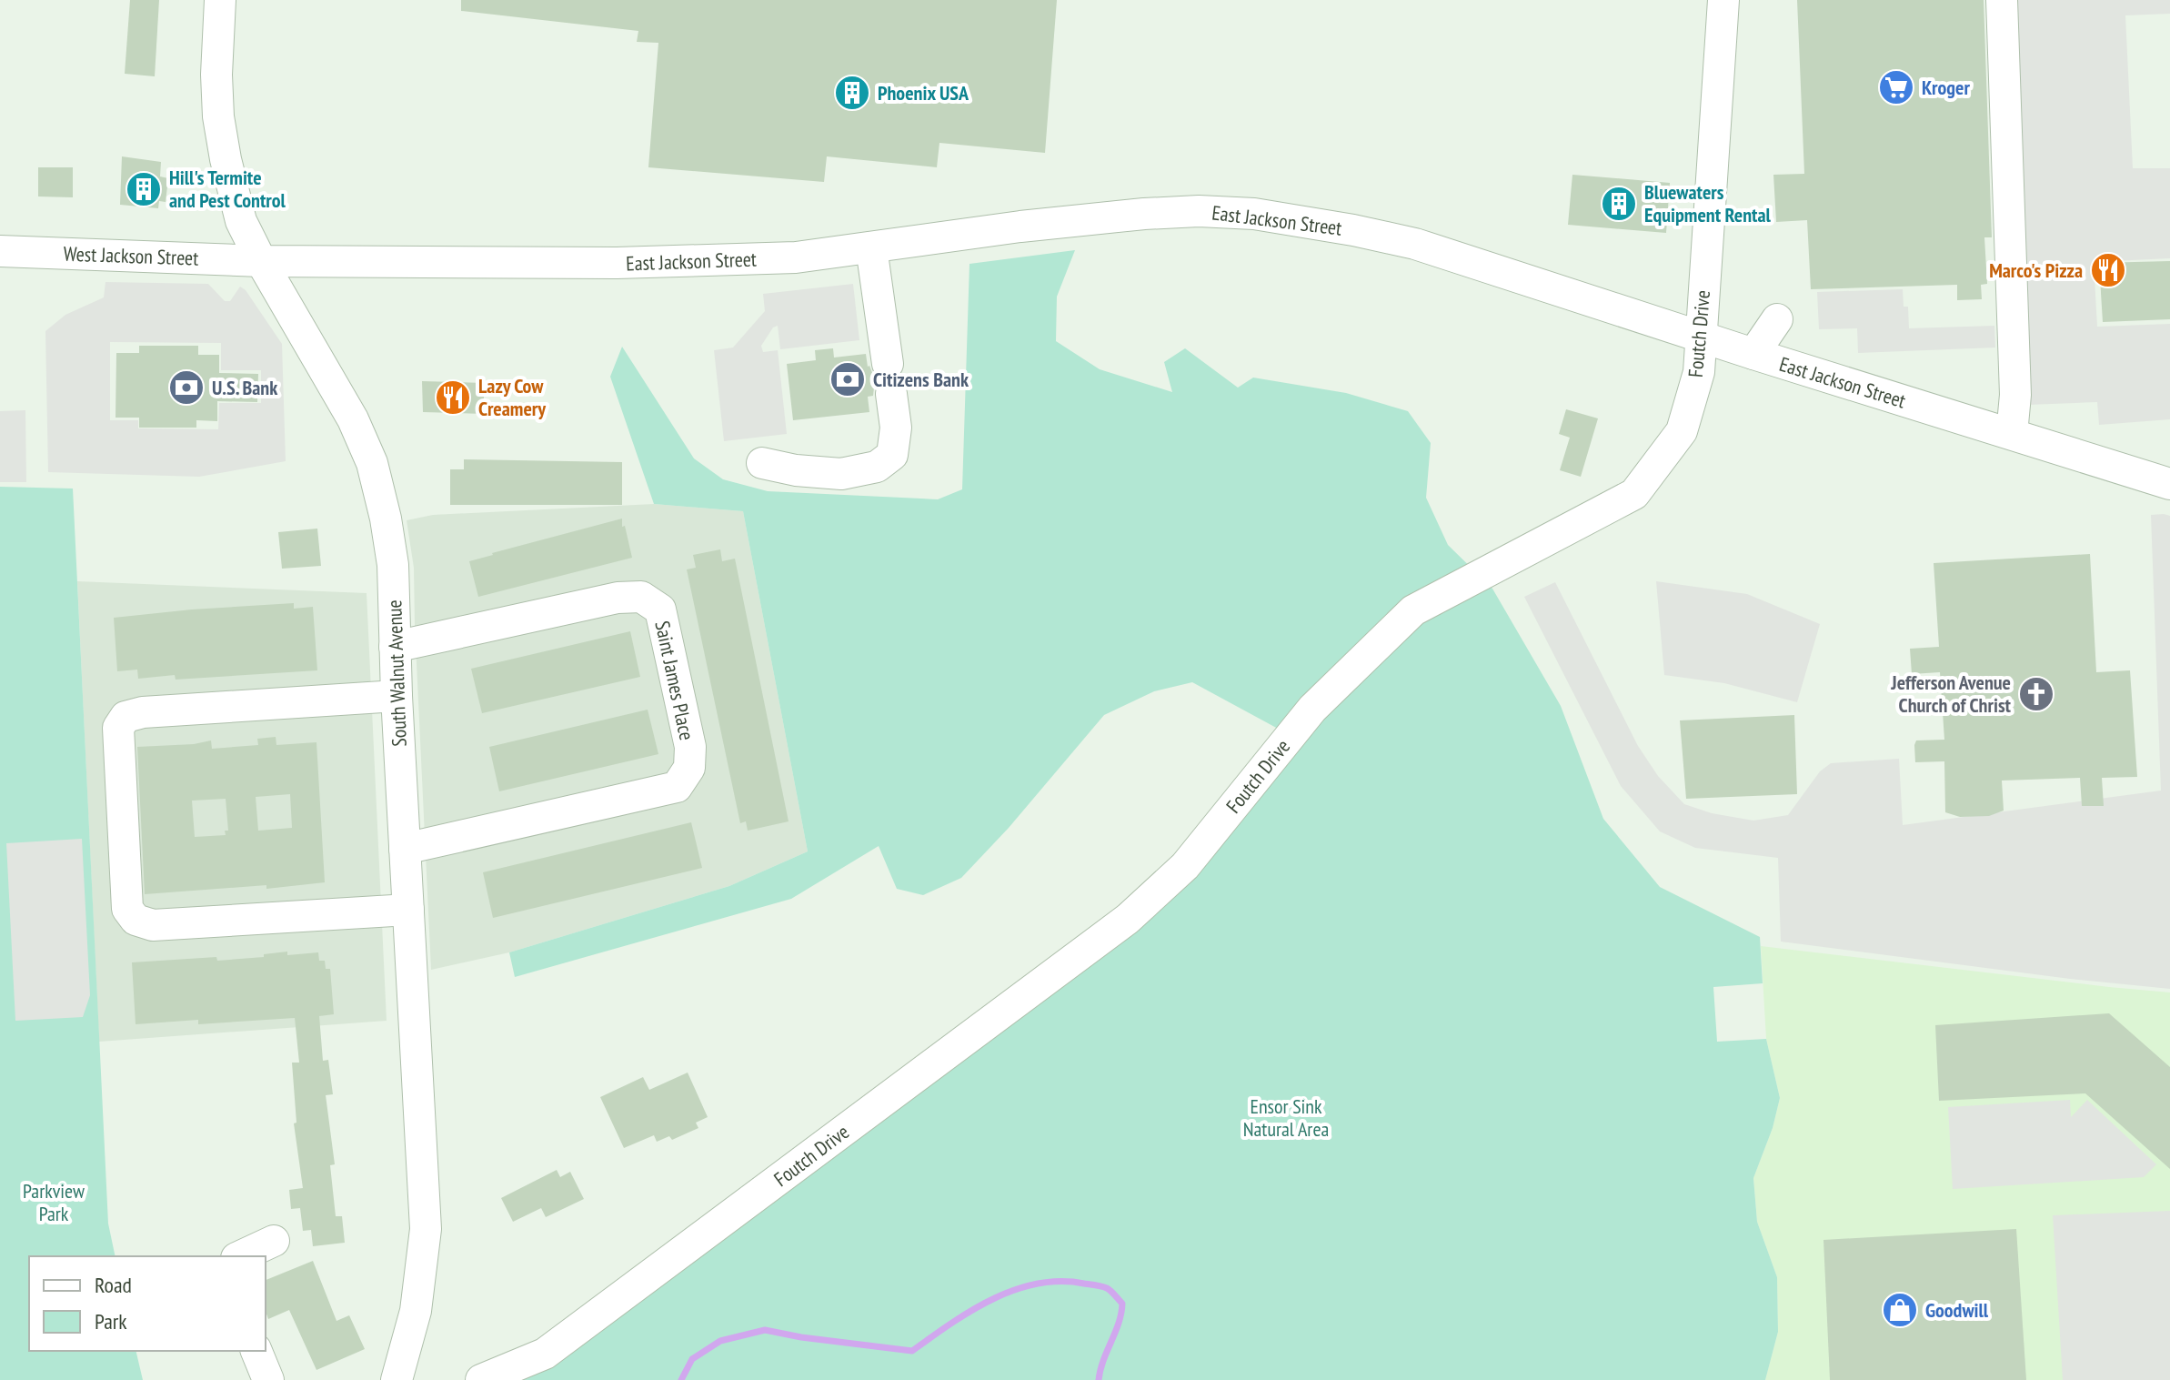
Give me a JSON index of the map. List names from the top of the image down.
{
  "streets": {
    "street": [
      "East Jackson Street",
      "West Jackson Street",
      "Foutch Drive",
      "South Walnut Avenue",
      "Saint James Place"
    ]
  },
  "crossings": [
    ["East Jackson Street", "West Jackson Street"],
    ["East Jackson Street", "Foutch Drive"],
    ["East Jackson Street", "South Walnut Avenue"],
    ["West Jackson Street", "South Walnut Avenue"],
    ["South Walnut Avenue", "Saint James Place"]
  ],
  "parks": ["Ensor Sink Natural Area", "Parkview Park"],
  "places": {
    "supermarket": ["Kroger"],
    "building": ["Phoenix USA", "Hill's Termite and Pest Control", "Bluewaters Equipment Rental"],
    "restaurant": ["Marco's Pizza", "Lazy Cow Creamery"],
    "bank": ["Citizens Bank", "U.S. Bank"],
    "church": ["Jefferson Avenue Church of Christ"],
    "shop": ["Goodwill"]
  },
  "legend": ["Road", "Park"]
}
